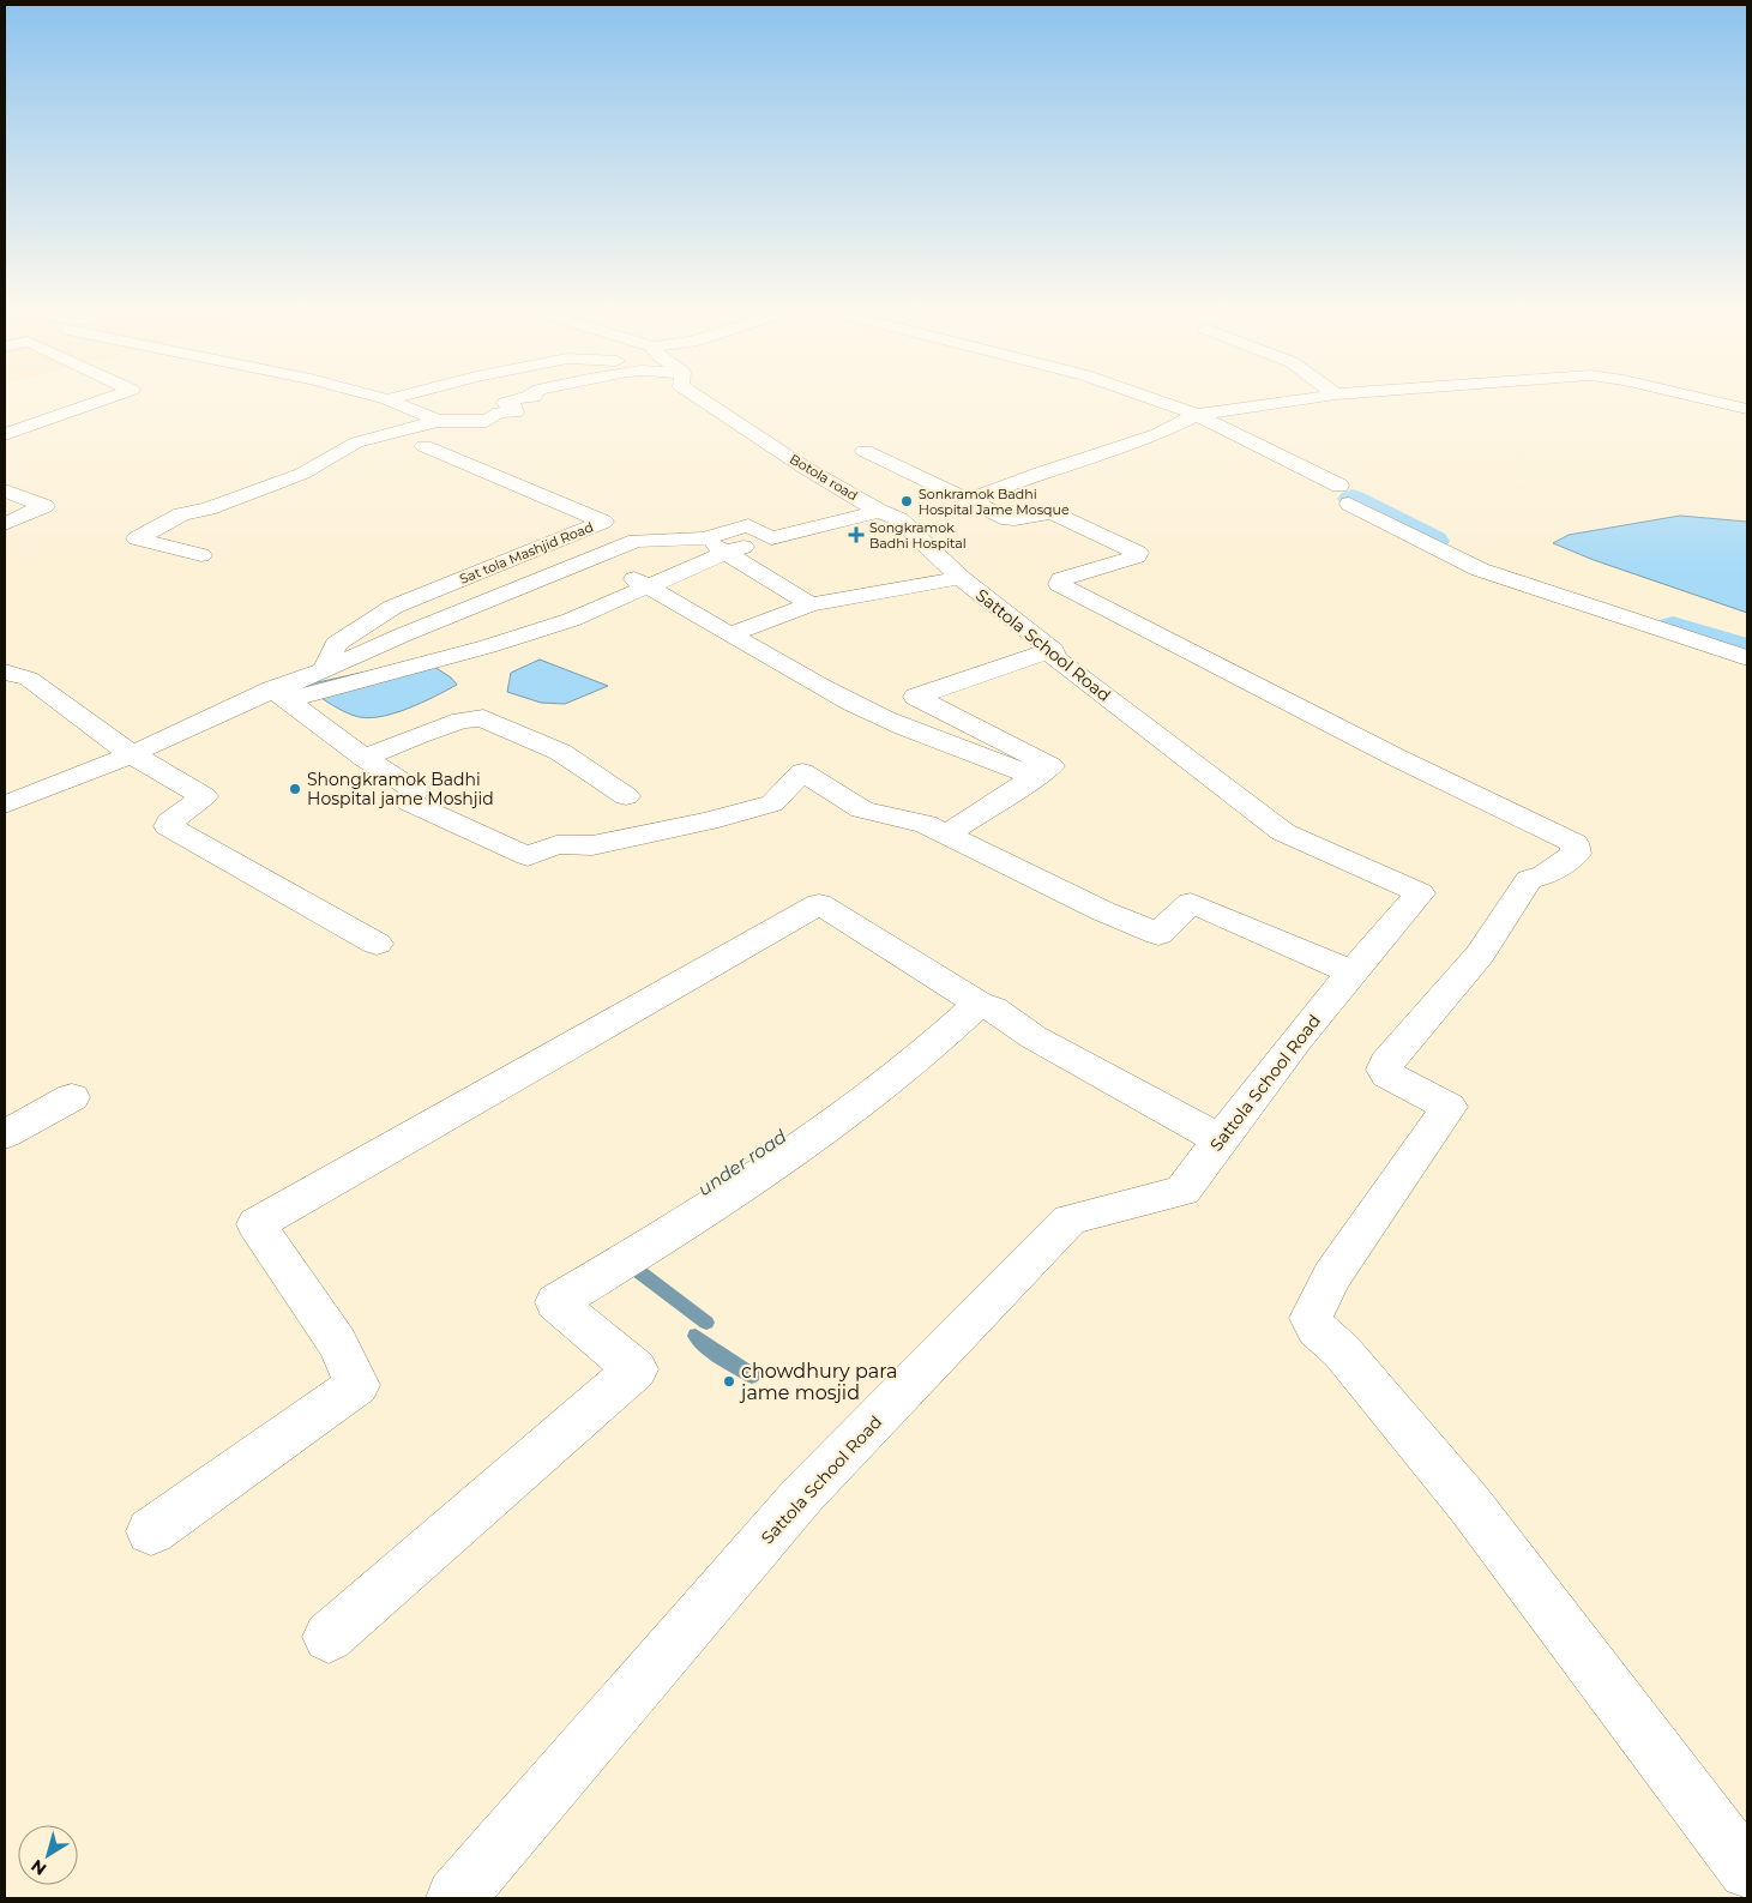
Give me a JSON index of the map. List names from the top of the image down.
{
  "streets": {
    "street": ["Botola road", "Sat tola Mashjid Road", "Sattola School Road"]
  },
  "crossings": [
    ["Botola road", "Sattola School Road"]
  ],
  "water": ["under road"],
  "places": {
    "other": ["Sonkramok Badhi Hospital Jame Mosque", "Shongkramok Badhi Hospital jame Moshjid", "chowdhury para jame mosjid"],
    "health": ["Songkramok Badhi Hospital"]
  },
  "north": "bottom left"
}
